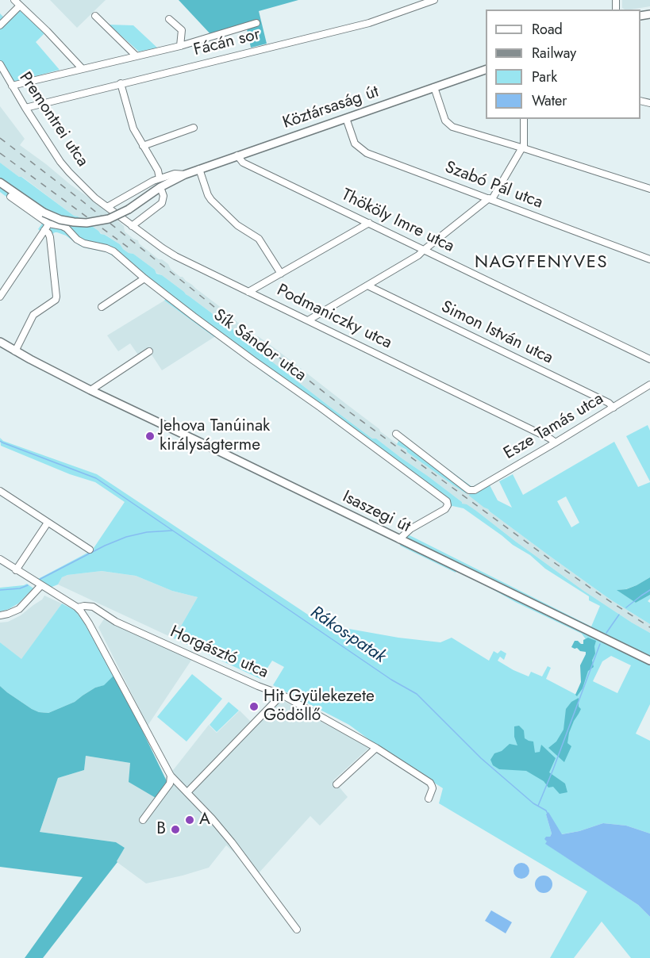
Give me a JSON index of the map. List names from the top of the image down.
{
  "streets": {
    "main road": ["Köztársaság út", "Isaszegi út"],
    "street": [
      "Fácán sor",
      "Premontrei utca",
      "Szabó Pál utca",
      "Thököly Imre utca",
      "Podmaniczky utca",
      "Simon István utca",
      "Sík Sándor utca",
      "Esze Tamás utca",
      "Horgásztó utca"
    ]
  },
  "crossings": [
    ["Fácán sor", "Premontrei utca"],
    ["Köztársaság út", "Premontrei utca"],
    ["Köztársaság út", "Szabó Pál utca"],
    ["Köztársaság út", "Thököly Imre utca"],
    ["Köztársaság út", "Podmaniczky utca"],
    ["Premontrei utca", "Podmaniczky utca"],
    ["Podmaniczky utca", "Esze Tamás utca"],
    ["Simon István utca", "Esze Tamás utca"],
    ["Sík Sándor utca", "Isaszegi út"]
  ],
  "districts": ["NAGYFENYVES"],
  "water": ["Rákos-patak"],
  "places": [
    "Jehova Tanúinak királyságterme",
    "Hit Gyülekezete Gödöllő",
    "A",
    "B"
  ],
  "legend": [
    "Road",
    "Railway",
    "Park",
    "Water"
  ]
}
